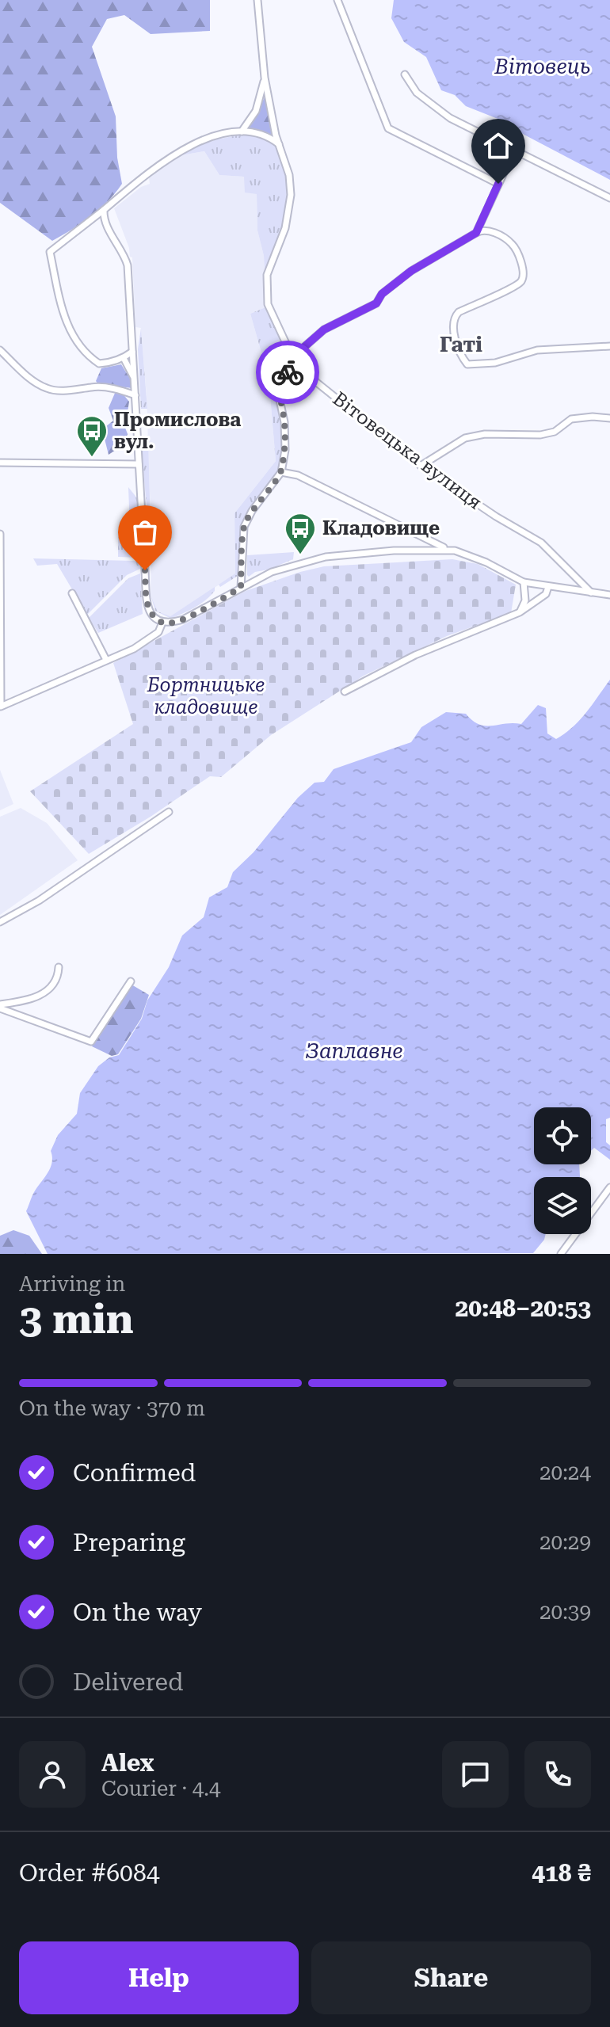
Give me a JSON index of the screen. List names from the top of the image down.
{
  "streets": {
    "street": ["Вітовецька вулиця"]
  },
  "districts": ["Гаті"],
  "water": ["Вітовець", "Заплавне"],
  "parks": ["Бортницьке кладовище"],
  "places": {
    "bus stop": ["Промислова вул.", "Кладовище"]
  },
  "page": {
    "heading": ["3 min", "Arriving in", "20:48–20:53"],
    "panel": [
      "Alex",
      "Courier · 4.4",
      "Order #6084",
      "418 ₴"
    ],
    "bar": "On the way · 370 m",
    "list": [
      ["Confirmed", "20:24"],
      ["Preparing", "20:29"],
      ["On the way", "20:39"],
      "Delivered"
    ],
    "buttons": ["Help", "Share"]
  }
}
